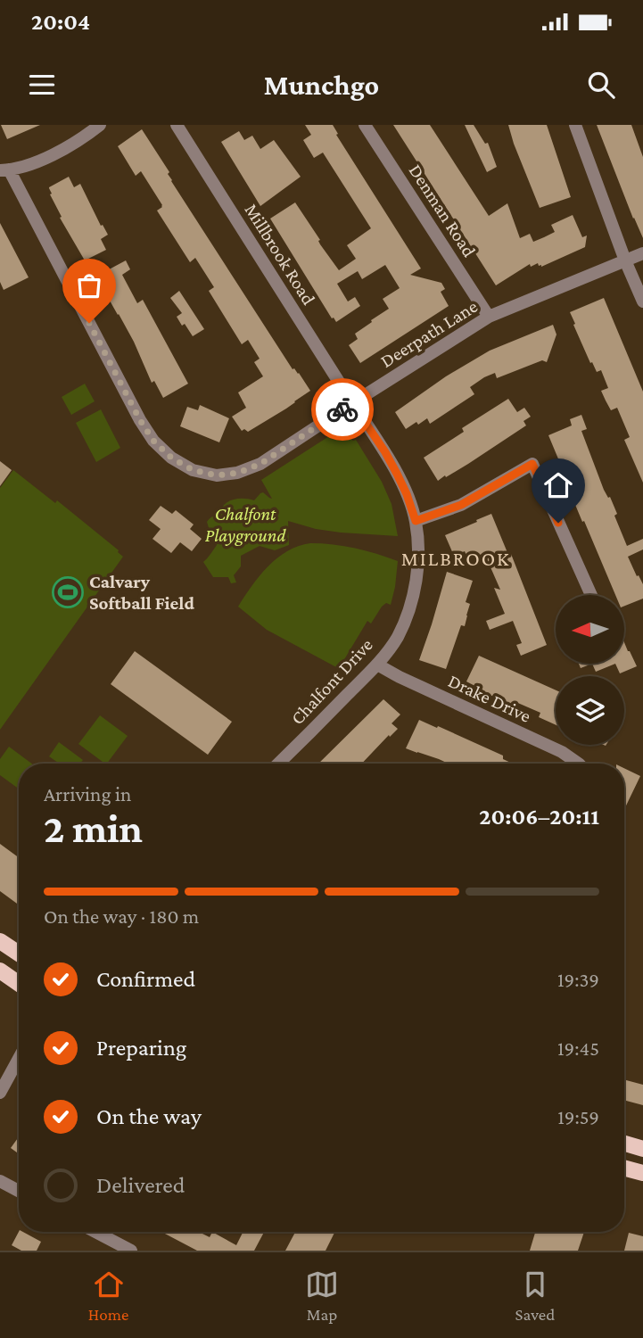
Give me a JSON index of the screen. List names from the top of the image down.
{
  "streets": {
    "street": [
      "Denman Road",
      "Millbrook Road",
      "Deerpath Lane",
      "Chalfont Drive",
      "Drake Drive"
    ]
  },
  "crossings": [
    ["Denman Road", "Deerpath Lane"],
    ["Millbrook Road", "Deerpath Lane"],
    ["Millbrook Road", "Chalfont Drive"],
    ["Deerpath Lane", "Chalfont Drive"],
    ["Chalfont Drive", "Drake Drive"]
  ],
  "districts": ["MILBROOK"],
  "parks": ["Chalfont Playground"],
  "places": {
    "sports": ["Calvary Softball Field"]
  },
  "north": "left",
  "page": {
    "status": "20:04",
    "header": "Munchgo",
    "heading": ["2 min", "Arriving in", "20:06–20:11"],
    "bar": "On the way · 180 m",
    "list": [
      ["Confirmed", "19:39"],
      ["Preparing", "19:45"],
      ["On the way", "19:59"],
      "Delivered"
    ],
    "tabs": ["Home", "Map", "Saved"]
  }
}
